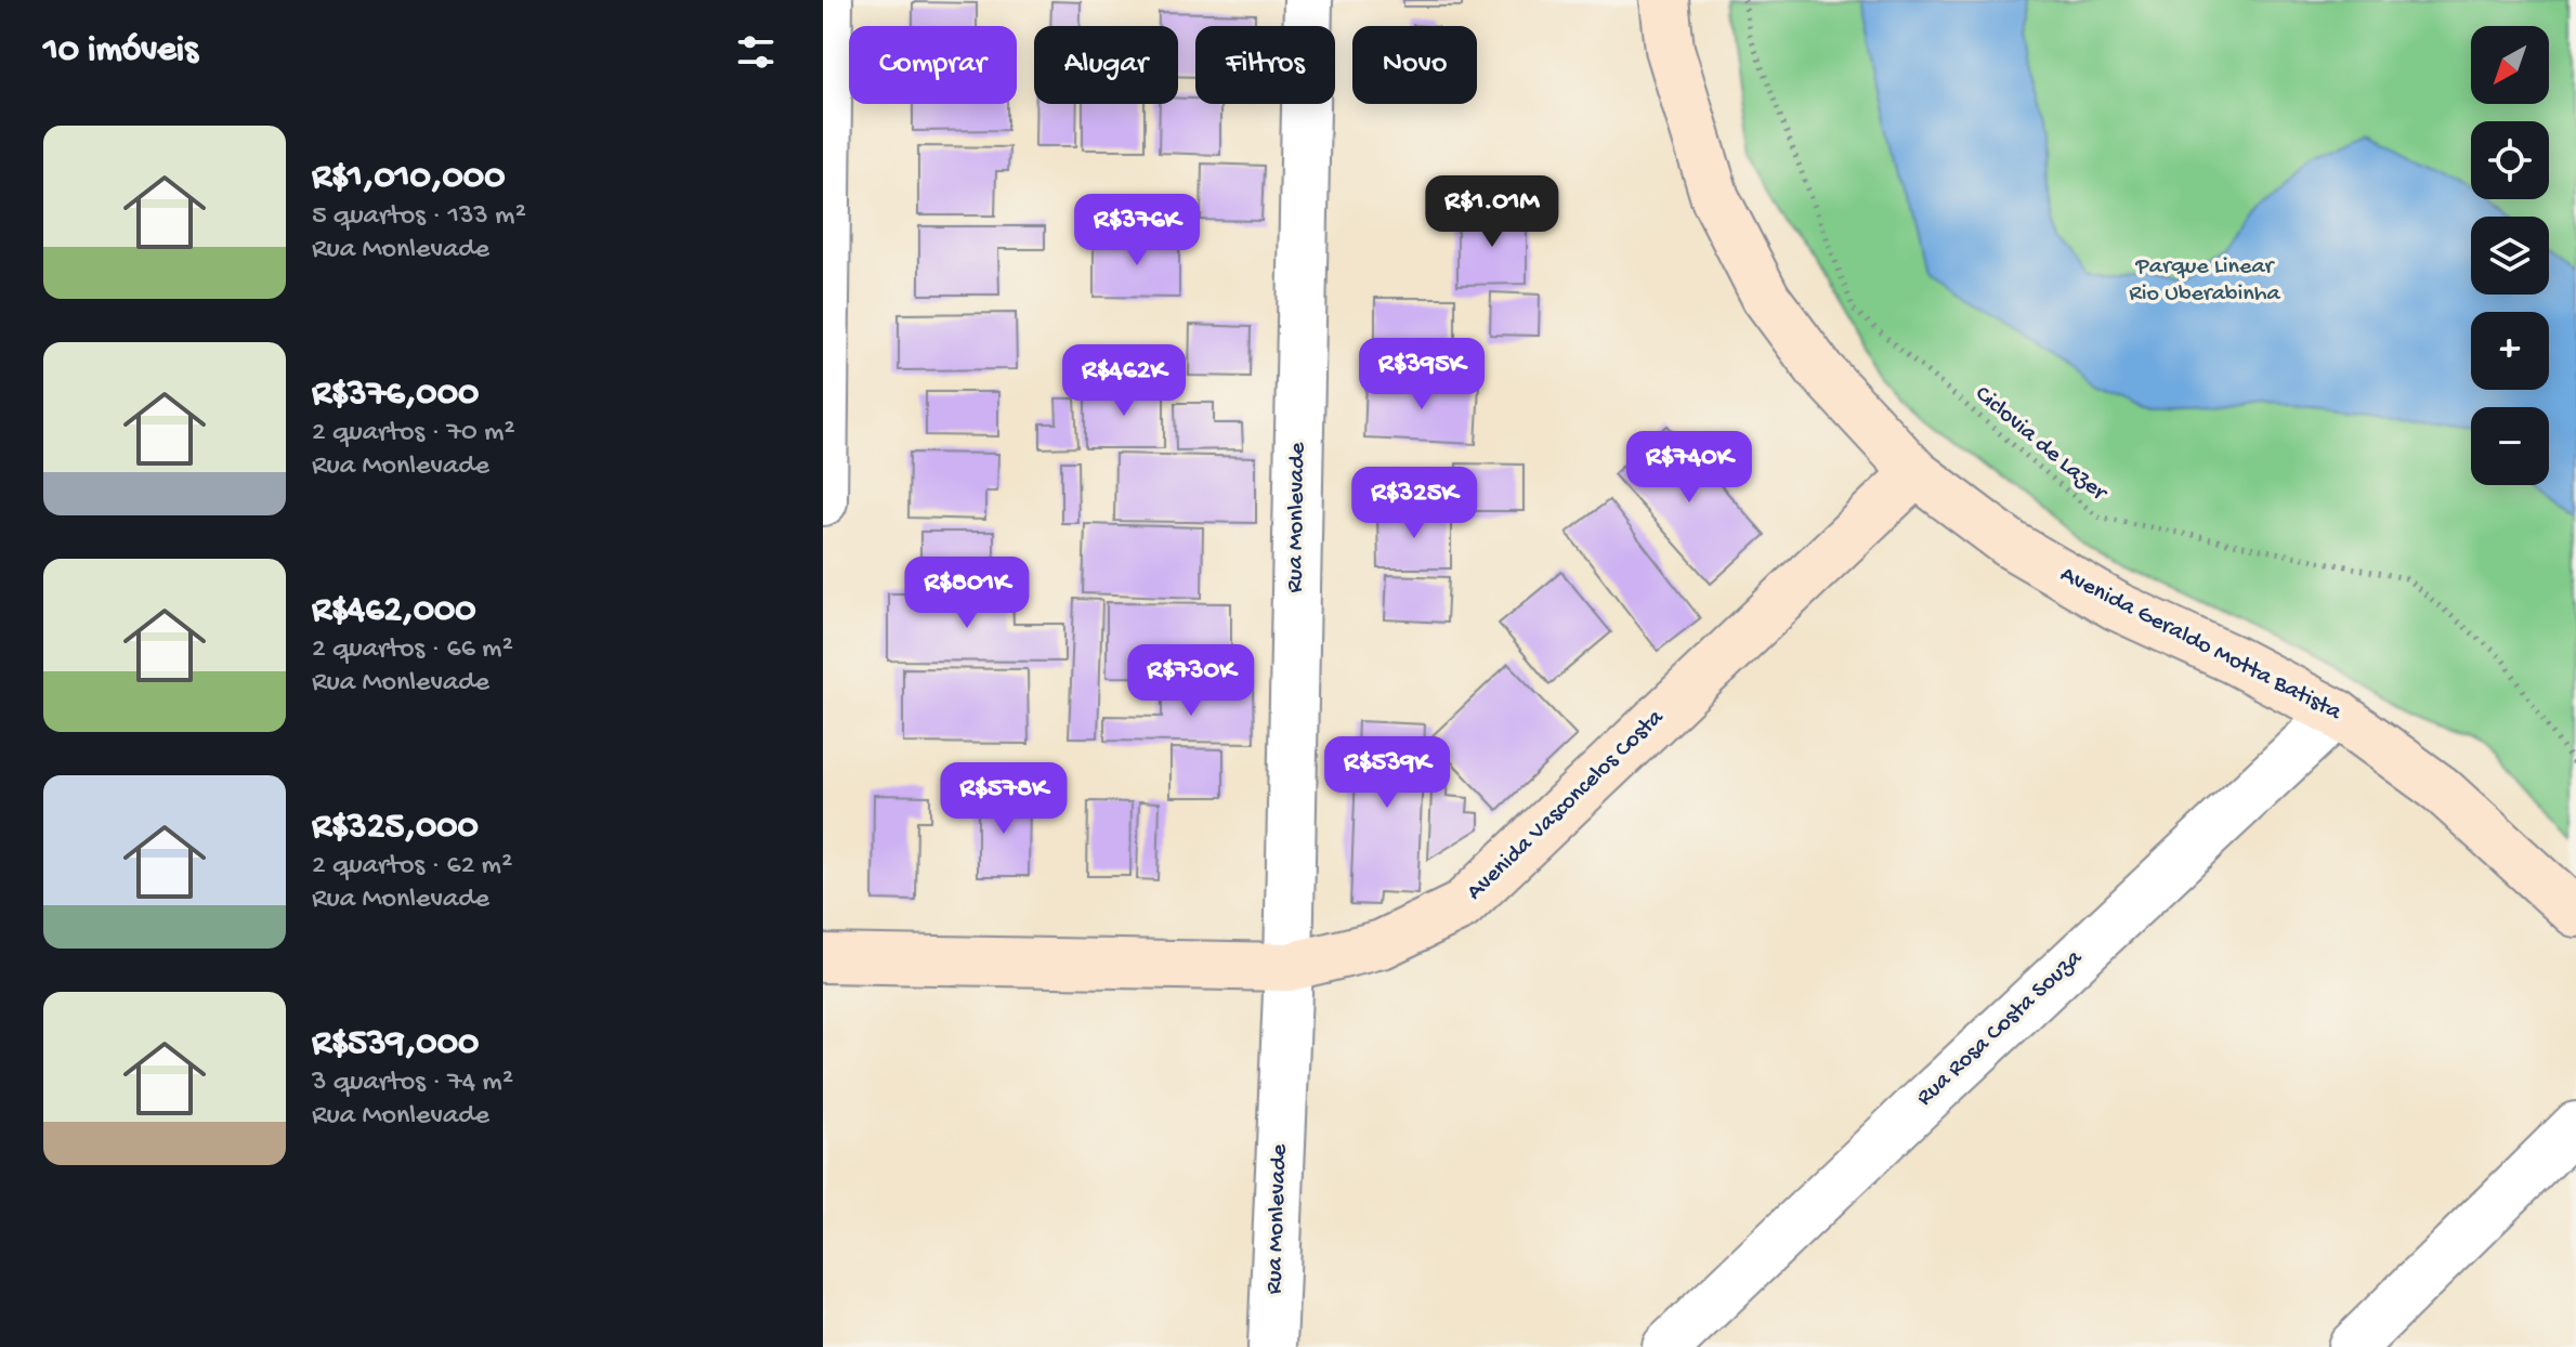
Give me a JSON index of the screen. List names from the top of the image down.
{
  "streets": {
    "street": [
      "Rua Monlevade",
      "Avenida Geraldo Motta Batista",
      "Avenida Vasconcelos Costa",
      "Rua Rosa Costa Souza"
    ],
    "path": ["Ciclovia de Lazer"]
  },
  "crossings": [
    ["Rua Monlevade", "Avenida Vasconcelos Costa"],
    ["Avenida Geraldo Motta Batista", "Avenida Vasconcelos Costa"],
    ["Avenida Geraldo Motta Batista", "Rua Rosa Costa Souza"]
  ],
  "parks": ["Parque Linear Rio Uberabinha"],
  "north": "bottom left",
  "page": {
    "heading": "10 imóveis",
    "map_buttons": ["+", "−"],
    "chip": [
      "Comprar",
      "Alugar",
      "Filtros",
      "Novo"
    ],
    "list": [
      {
        "name": "R$1,010,000",
        "note": "5 quartos · 133 m² · Rua Monlevade"
      },
      {
        "name": "R$376,000",
        "note": "2 quartos · 70 m² · Rua Monlevade"
      },
      {
        "name": "R$462,000",
        "note": "2 quartos · 66 m² · Rua Monlevade"
      },
      {
        "name": "R$325,000",
        "note": "2 quartos · 62 m² · Rua Monlevade"
      },
      {
        "name": "R$539,000",
        "note": "3 quartos · 74 m² · Rua Monlevade"
      }
    ],
    "price": [
      "R$1.01M",
      "R$376K",
      "R$395K",
      "R$462K",
      "R$740K",
      "R$325K",
      "R$801K",
      "R$730K",
      "R$539K",
      "R$578K"
    ]
  }
}
